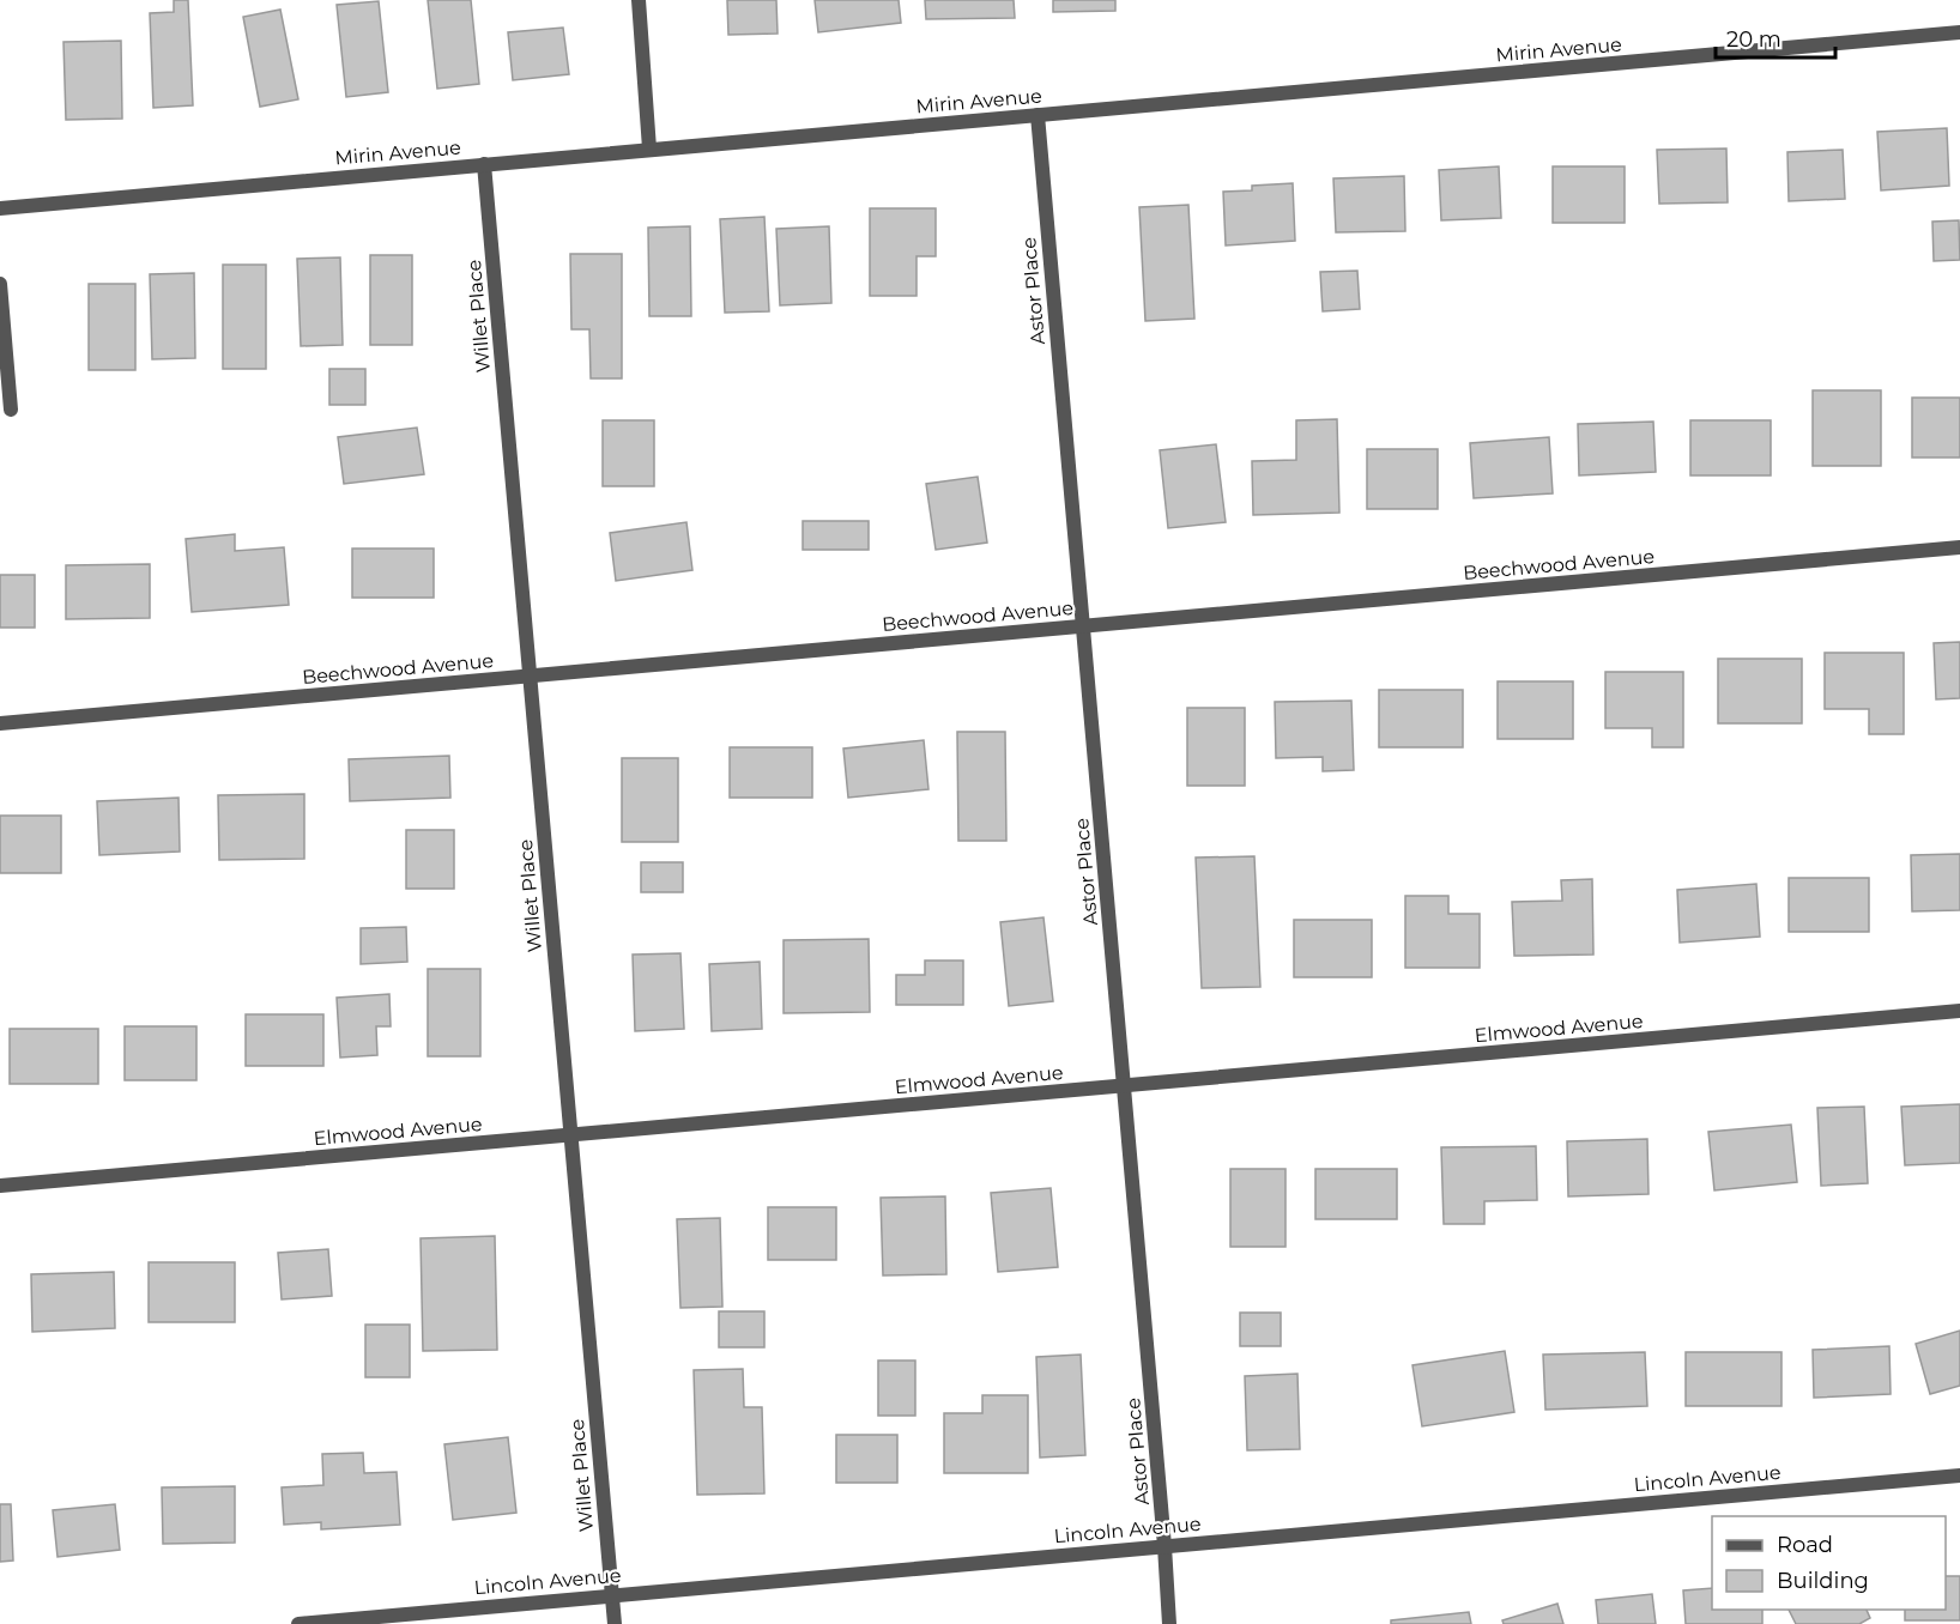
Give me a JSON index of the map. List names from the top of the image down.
{
  "streets": {
    "street": [
      "Mirin Avenue",
      "Astor Place",
      "Willet Place",
      "Beechwood Avenue",
      "Elmwood Avenue",
      "Lincoln Avenue"
    ]
  },
  "crossings": [
    ["Mirin Avenue", "Astor Place"],
    ["Mirin Avenue", "Willet Place"],
    ["Astor Place", "Beechwood Avenue"],
    ["Astor Place", "Elmwood Avenue"],
    ["Astor Place", "Lincoln Avenue"],
    ["Willet Place", "Beechwood Avenue"],
    ["Willet Place", "Elmwood Avenue"],
    ["Willet Place", "Lincoln Avenue"]
  ],
  "legend": ["Road", "Building"],
  "scale_bar": "20 m"
}
